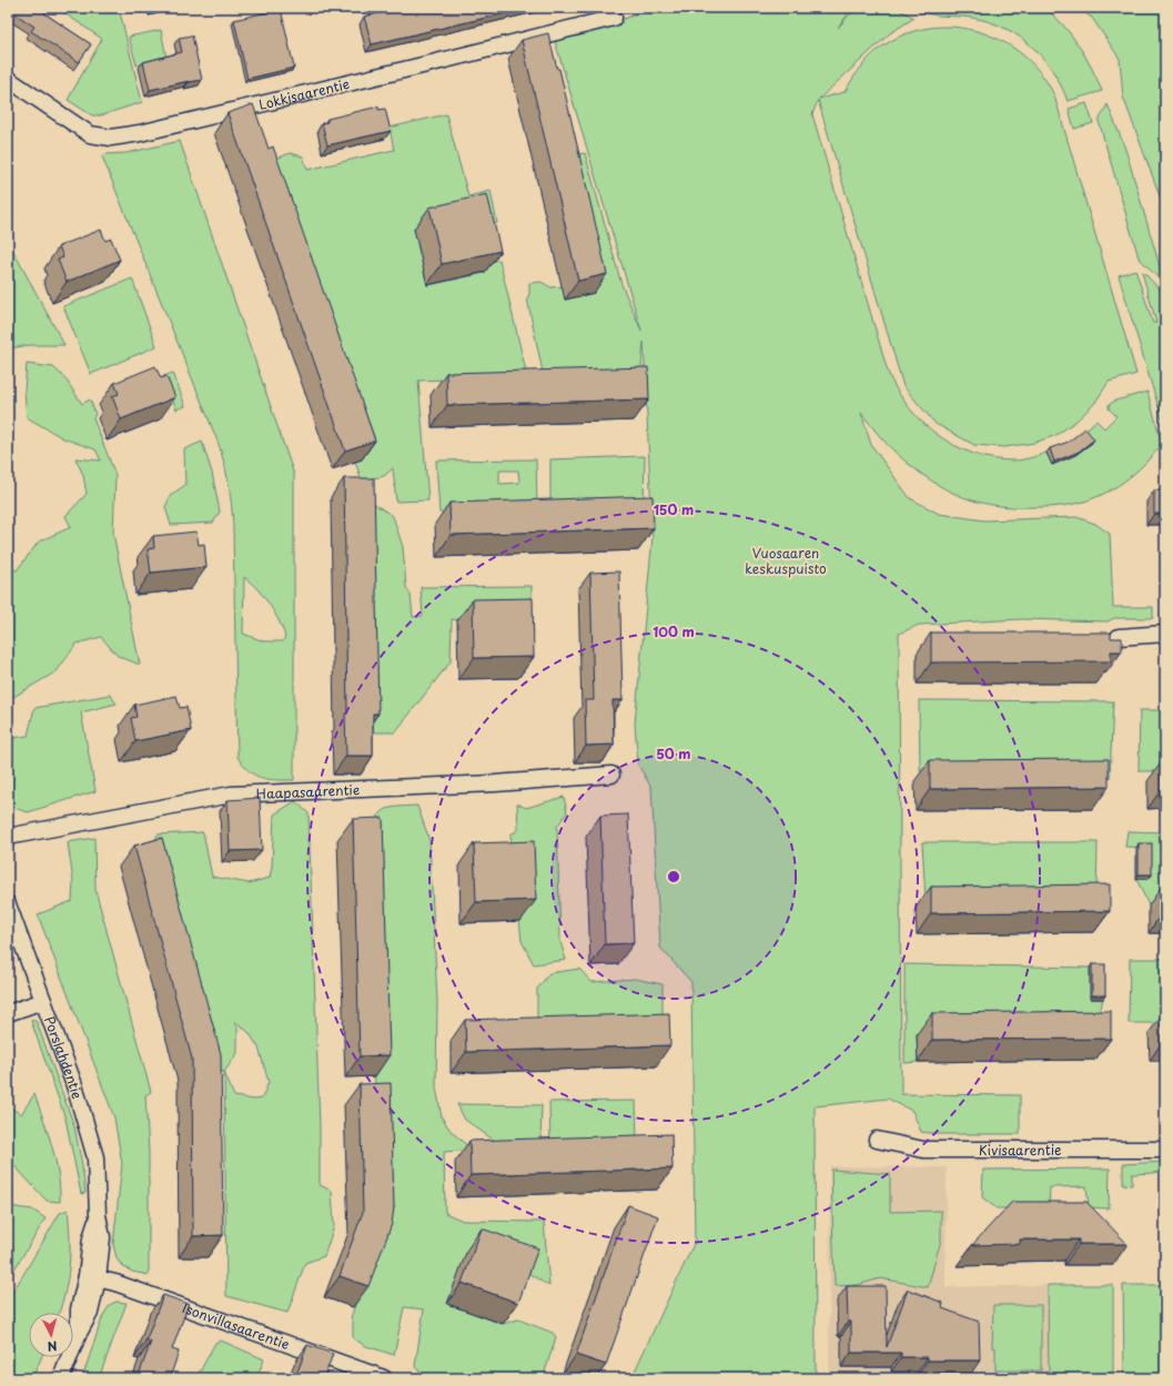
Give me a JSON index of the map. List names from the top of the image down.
{
  "streets": {
    "street": [
      "Lokkisaarentie",
      "Haapasaarentie",
      "Porslahdentie",
      "Kivisaarentie",
      "Isonvillasaarentie"
    ]
  },
  "crossings": [
    ["Porslahdentie", "Isonvillasaarentie"]
  ],
  "parks": ["Vuosaaren keskuspuisto"],
  "north": "bottom",
  "rings": ["150 m", "100 m", "50 m"]
}
